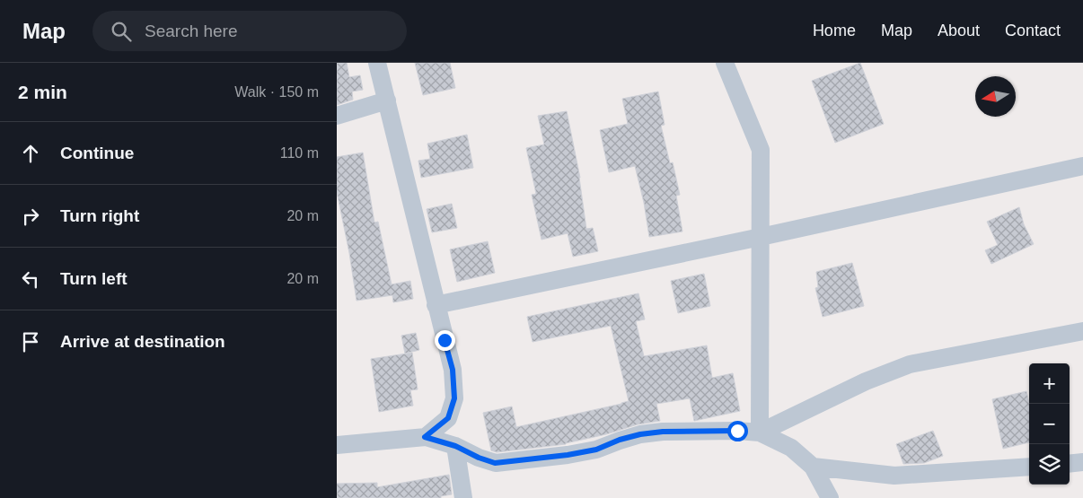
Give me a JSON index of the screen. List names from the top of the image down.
{
  "north": "left",
  "page": {
    "header": "Map",
    "search": "Search here",
    "nav": [
      "Home",
      "Map",
      "About",
      "Contact"
    ],
    "heading": ["2 min", "Walk · 150 m"],
    "list": [
      ["Continue", "110 m"],
      ["Turn right", "20 m"],
      ["Turn left", "20 m"],
      "Arrive at destination"
    ],
    "map_buttons": ["+", "−"]
  }
}
